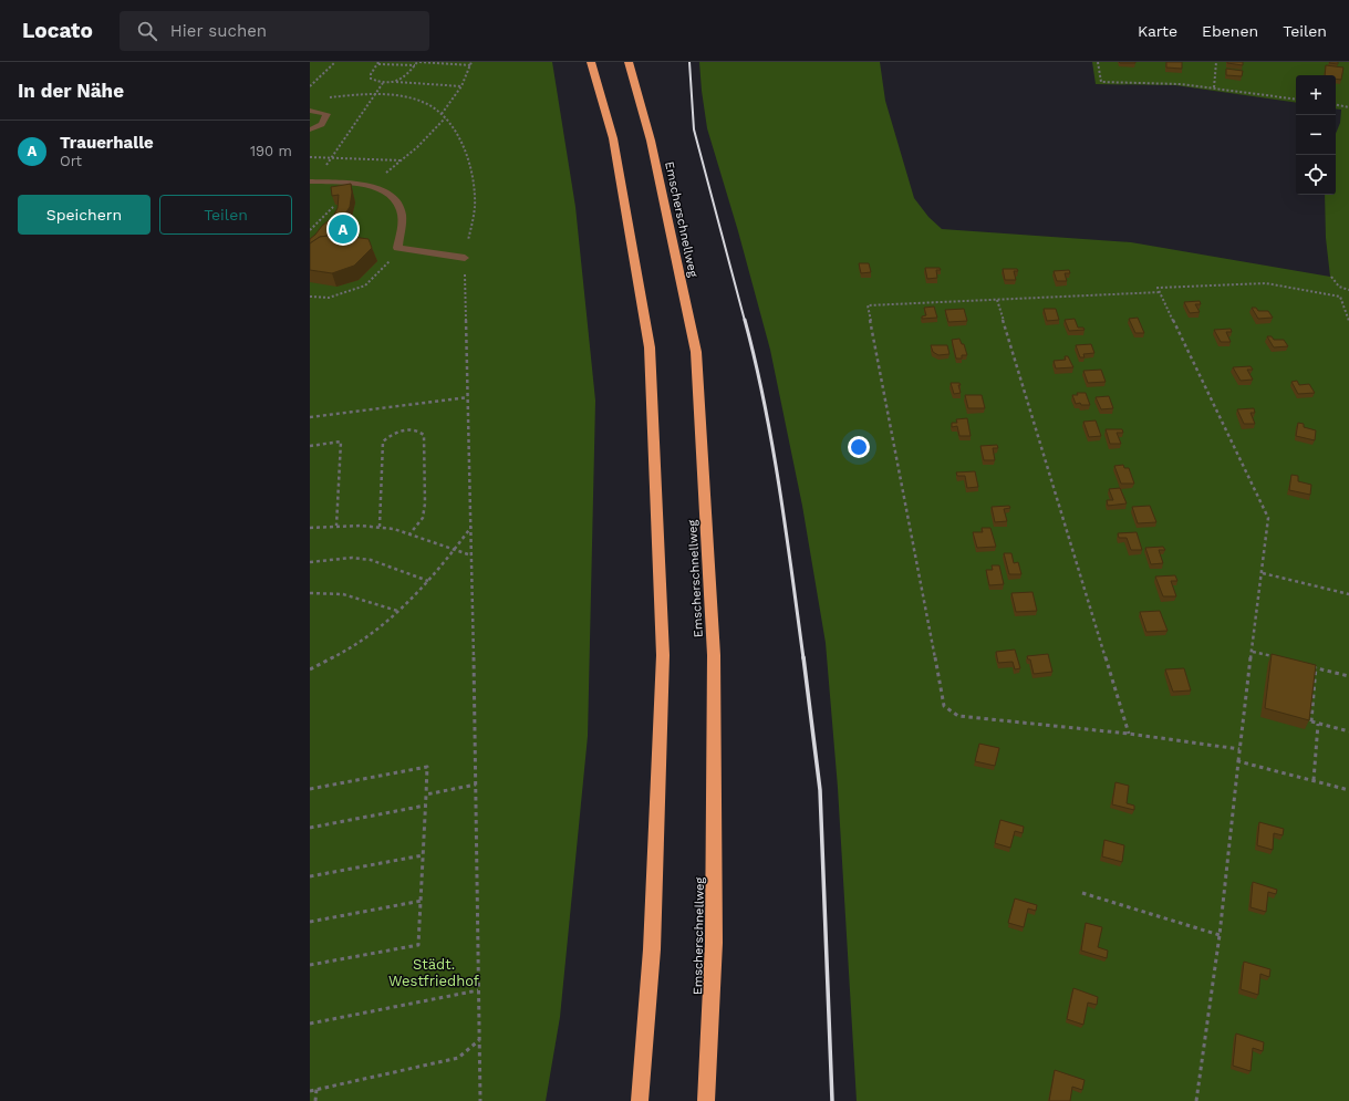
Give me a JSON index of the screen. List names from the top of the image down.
{
  "streets": {
    "highway": ["Emscherschnellweg"]
  },
  "parks": ["Städt. Westfriedhof"],
  "page": {
    "header": "Locato",
    "search": "Hier suchen",
    "nav": ["Karte", "Ebenen", "Teilen"],
    "heading": "In der Nähe",
    "map_buttons": ["+", "−"],
    "list": [
      {
        "mark": "A",
        "name": "Trauerhalle",
        "note": "Ort",
        "value": "190 m"
      }
    ],
    "buttons": ["Speichern", "Teilen"],
    "pins": "A"
  }
}
